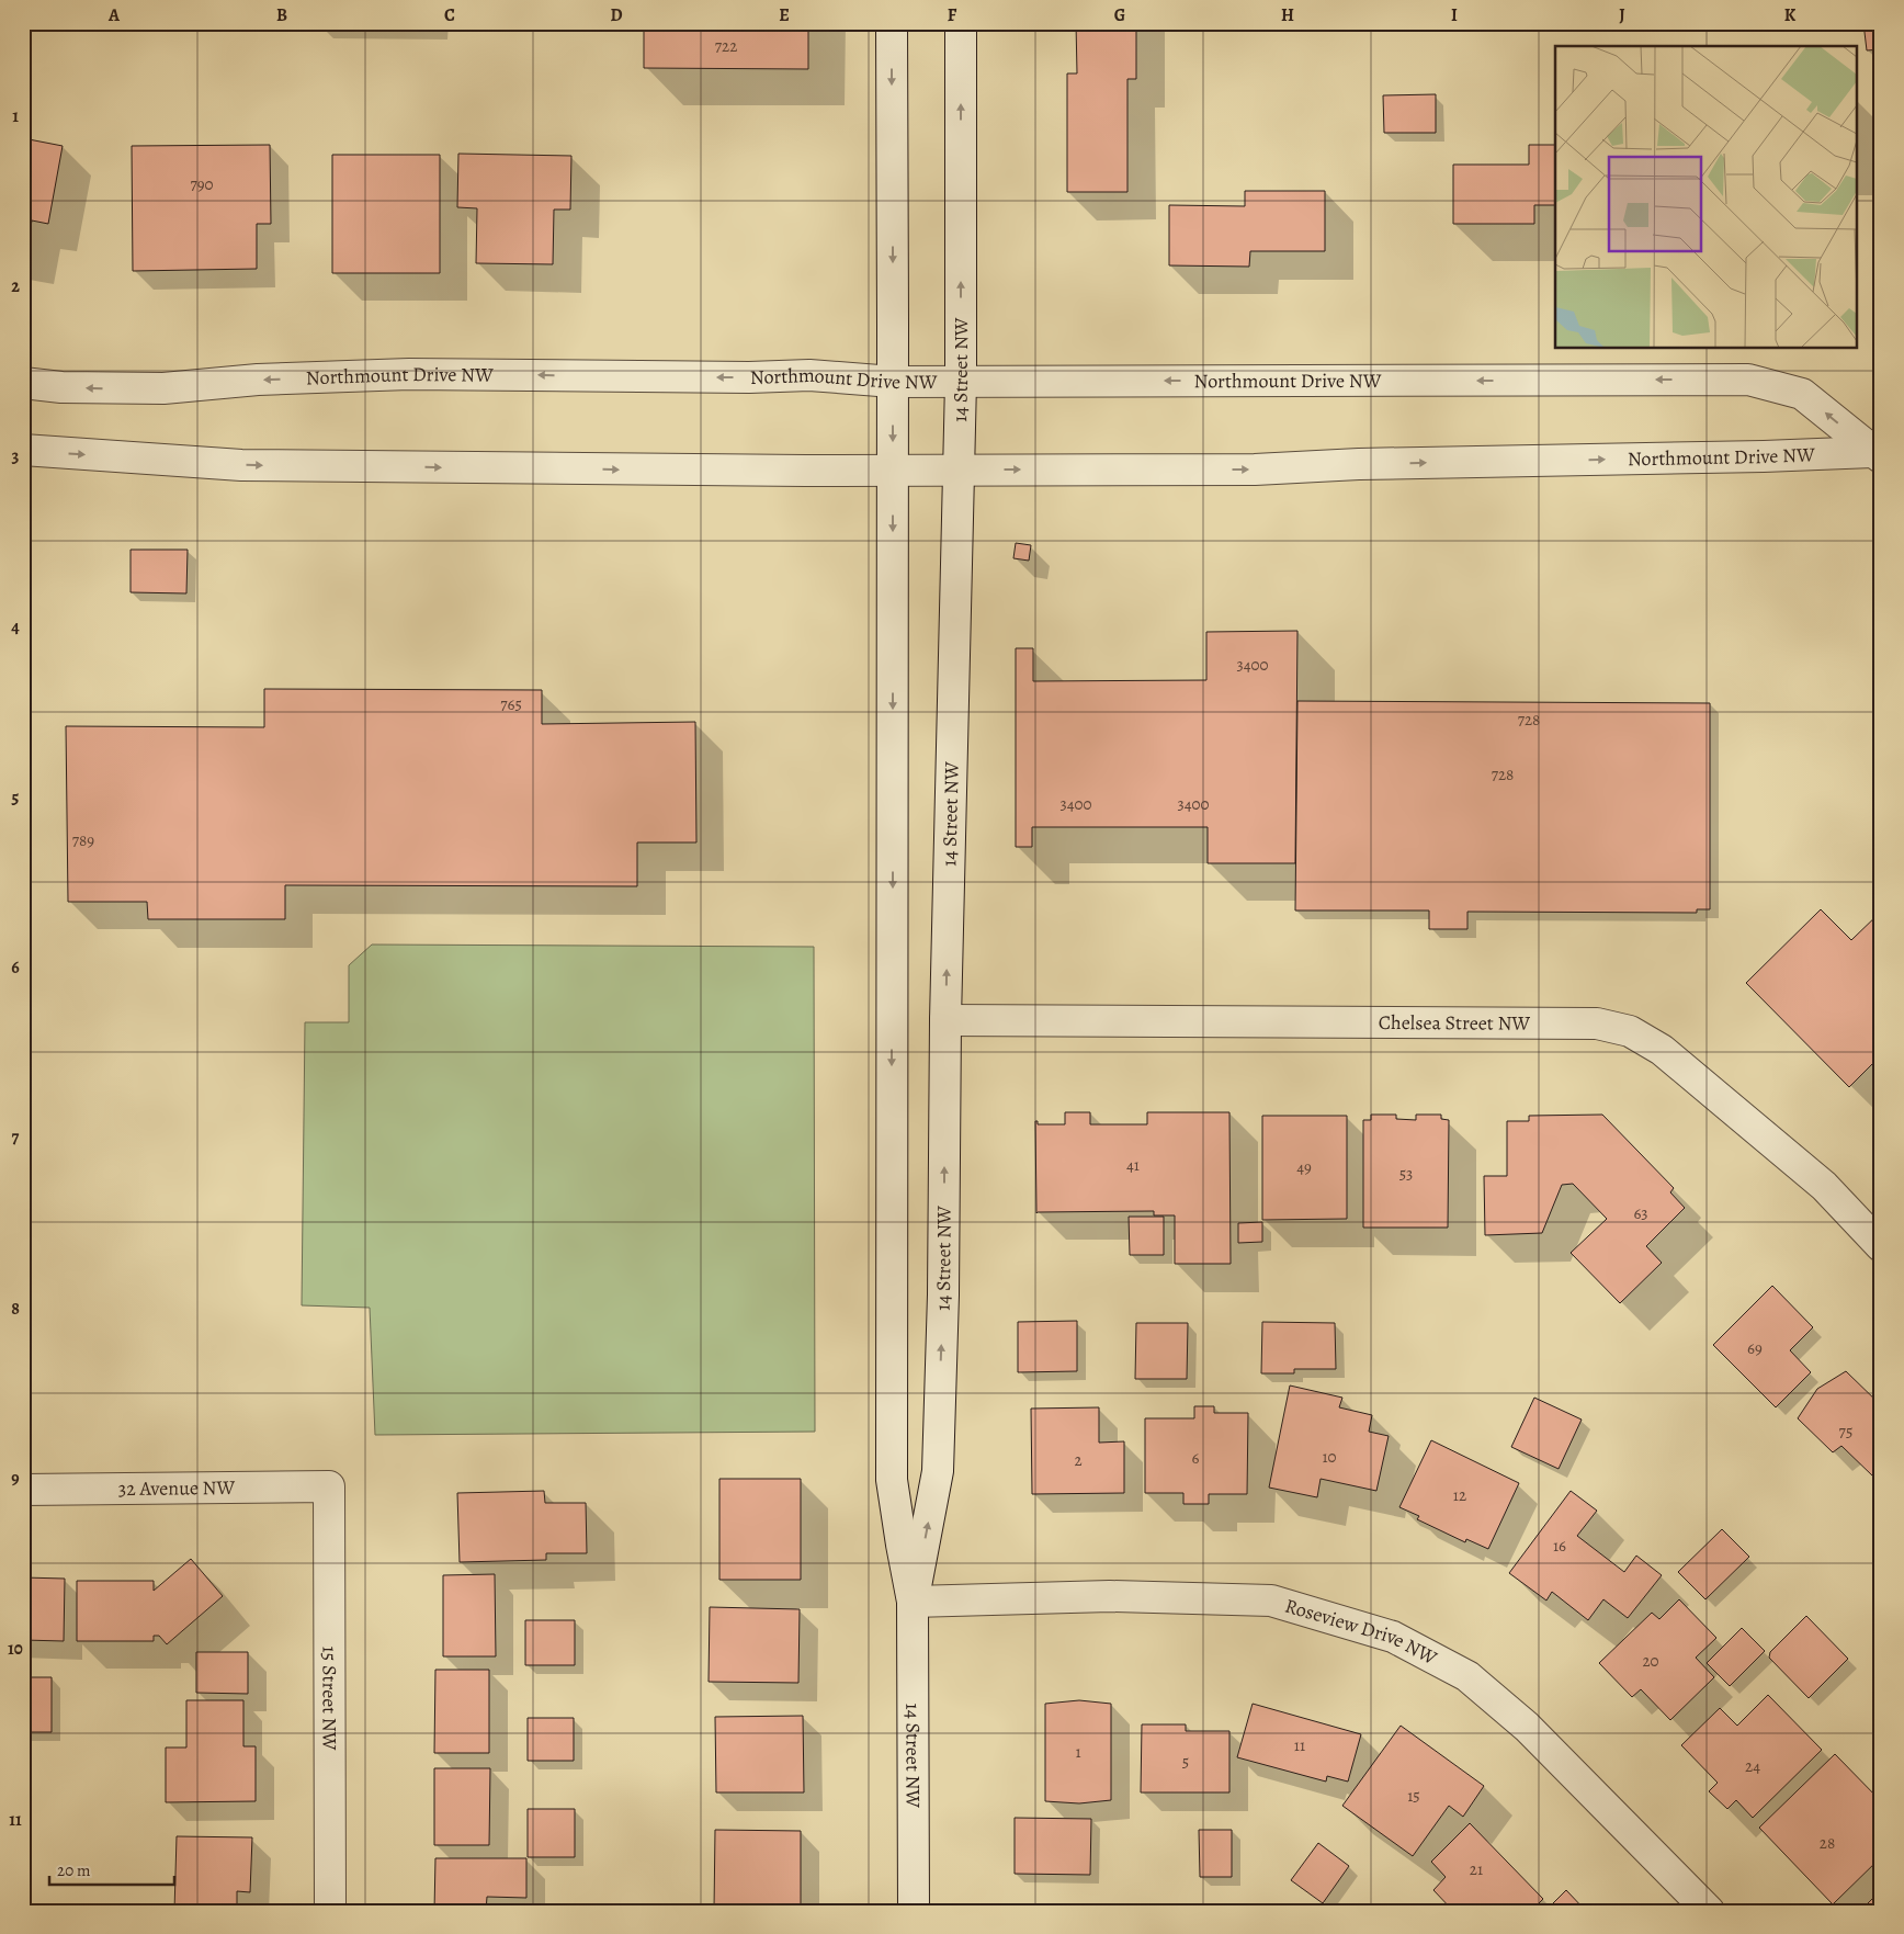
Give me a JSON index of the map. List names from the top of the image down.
{
  "streets": {
    "street": [
      "14 Street NW",
      "Northmount Drive NW",
      "Chelsea Street NW",
      "32 Avenue NW",
      "Roseview Drive NW",
      "15 Street NW"
    ]
  },
  "crossings": [
    ["14 Street NW", "Northmount Drive NW"],
    ["14 Street NW", "Chelsea Street NW"],
    ["14 Street NW", "Roseview Drive NW"],
    ["32 Avenue NW", "15 Street NW"]
  ],
  "house_numbers": [
    "722",
    "790",
    "3400",
    "765",
    "728",
    "728",
    "3400",
    "3400",
    "789",
    "41",
    "49",
    "53",
    "63",
    "69",
    "75",
    "10",
    "6",
    "2",
    "12",
    "16",
    "20",
    "11",
    "1",
    "5",
    "24",
    "15",
    "28",
    "21"
  ],
  "scale_bar": "20 m",
  "grid": {
    "columns": [
      "A",
      "B",
      "C",
      "D",
      "E",
      "F",
      "G",
      "H",
      "I",
      "J",
      "K"
    ],
    "rows": [
      "1",
      "2",
      "3",
      "4",
      "5",
      "6",
      "7",
      "8",
      "9",
      "10",
      "11"
    ]
  }
}
